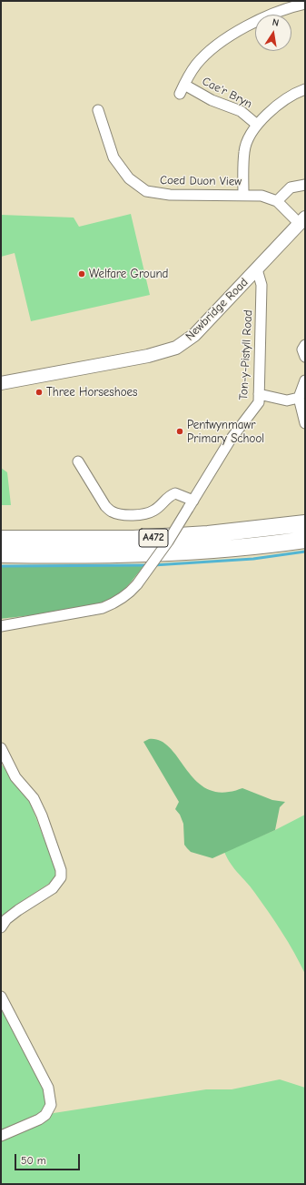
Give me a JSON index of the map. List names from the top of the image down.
{
  "streets": {
    "main road": ["A472"],
    "street": [
      "Cae'r Bryn",
      "Coed Duon View",
      "Newbridge Road",
      "Ton-y-Pistyll Road"
    ]
  },
  "crossings": [
    ["Cae'r Bryn", "Coed Duon View"],
    ["Coed Duon View", "Newbridge Road"],
    ["Newbridge Road", "Ton-y-Pistyll Road"]
  ],
  "places": ["Welfare Ground", "Three Horseshoes", "Pentwynmawr Primary School"],
  "scale_bar": "50 m",
  "north": "top"
}
